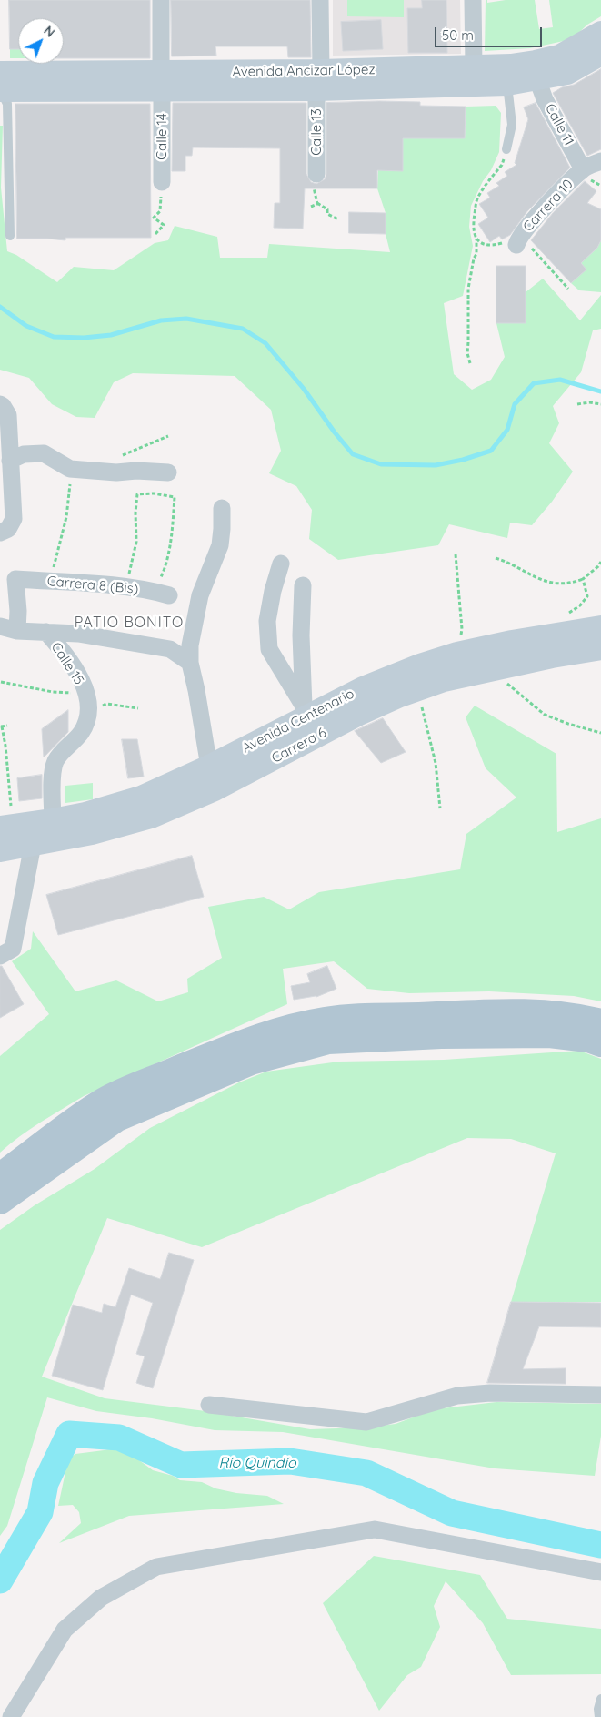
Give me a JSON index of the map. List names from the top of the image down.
{
  "streets": {
    "main road": ["Avenida Ancizar López", "Avenida Centenario", "Carrera 6"],
    "street": [
      "Calle 11",
      "Calle 13",
      "Calle 14",
      "Carrera 10",
      "Carrera 8 (Bis)",
      "Calle 15"
    ]
  },
  "crossings": [
    ["Avenida Ancizar López", "Calle 11"],
    ["Avenida Ancizar López", "Calle 13"],
    ["Avenida Ancizar López", "Calle 14"],
    ["Calle 11", "Carrera 10"],
    ["Avenida Centenario", "Carrera 6"]
  ],
  "districts": ["PATIO BONITO"],
  "water": ["Río Quindío"],
  "scale_bar": "50 m",
  "north": "top right"
}
